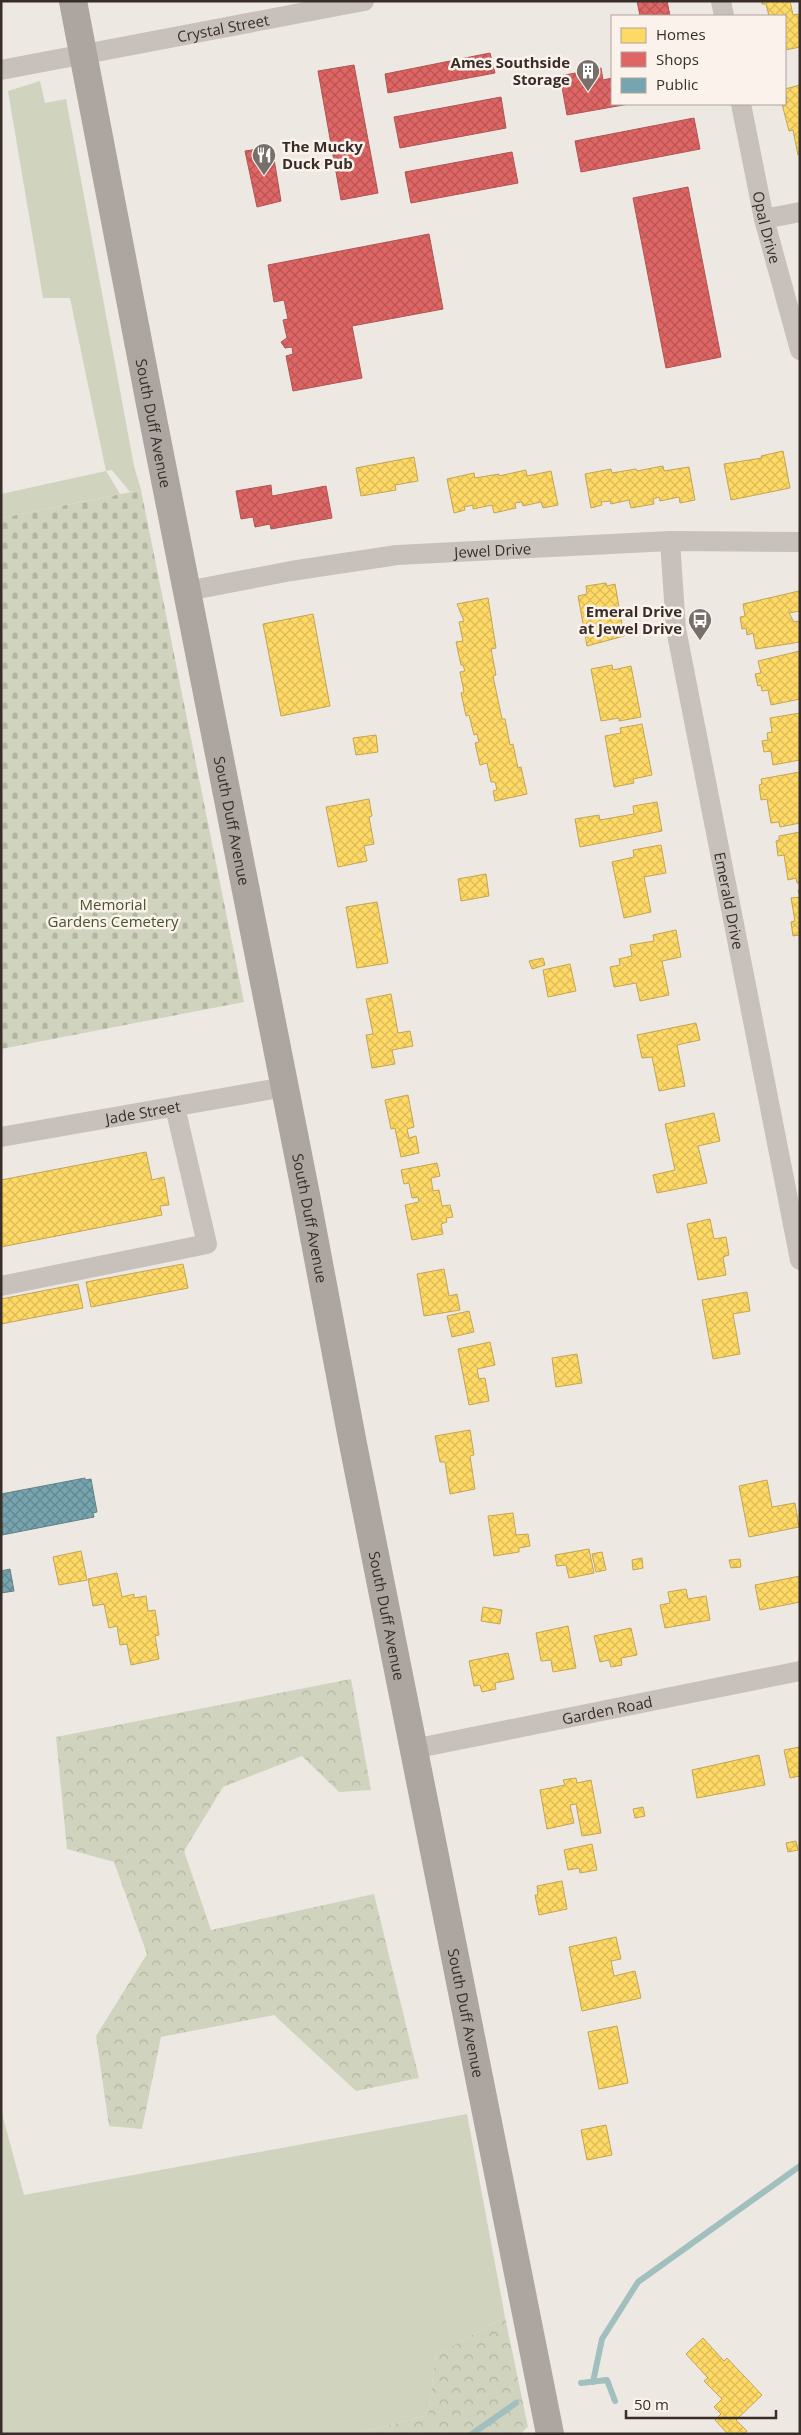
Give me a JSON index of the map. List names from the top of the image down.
{
  "streets": {
    "main road": ["South Duff Avenue"],
    "street": [
      "Crystal Street",
      "Opal Drive",
      "Jewel Drive",
      "Emerald Drive",
      "Jade Street",
      "Garden Road"
    ]
  },
  "crossings": [
    ["Crystal Street", "South Duff Avenue"],
    ["South Duff Avenue", "Jewel Drive"],
    ["South Duff Avenue", "Jade Street"],
    ["South Duff Avenue", "Garden Road"],
    ["Jewel Drive", "Emerald Drive"]
  ],
  "parks": ["Memorial Gardens Cemetery"],
  "places": {
    "building": ["Ames Southside Storage"],
    "restaurant": ["The Mucky Duck Pub"],
    "bus stop": ["Emeral Drive at Jewel Drive"]
  },
  "legend": ["Homes", "Shops", "Public"],
  "scale_bar": "50 m"
}
